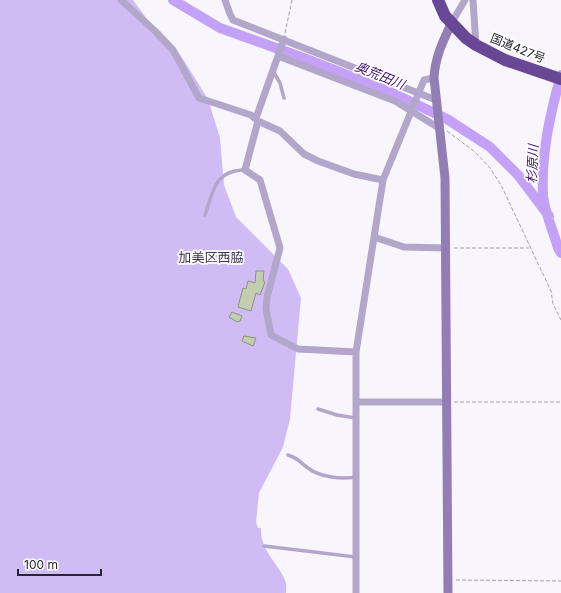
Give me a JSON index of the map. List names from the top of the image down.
{
  "streets": {
    "highway": ["国道427号"]
  },
  "districts": ["加美区西脇"],
  "water": ["奥荒田川", "杉原川"],
  "scale_bar": "100 m"
}
